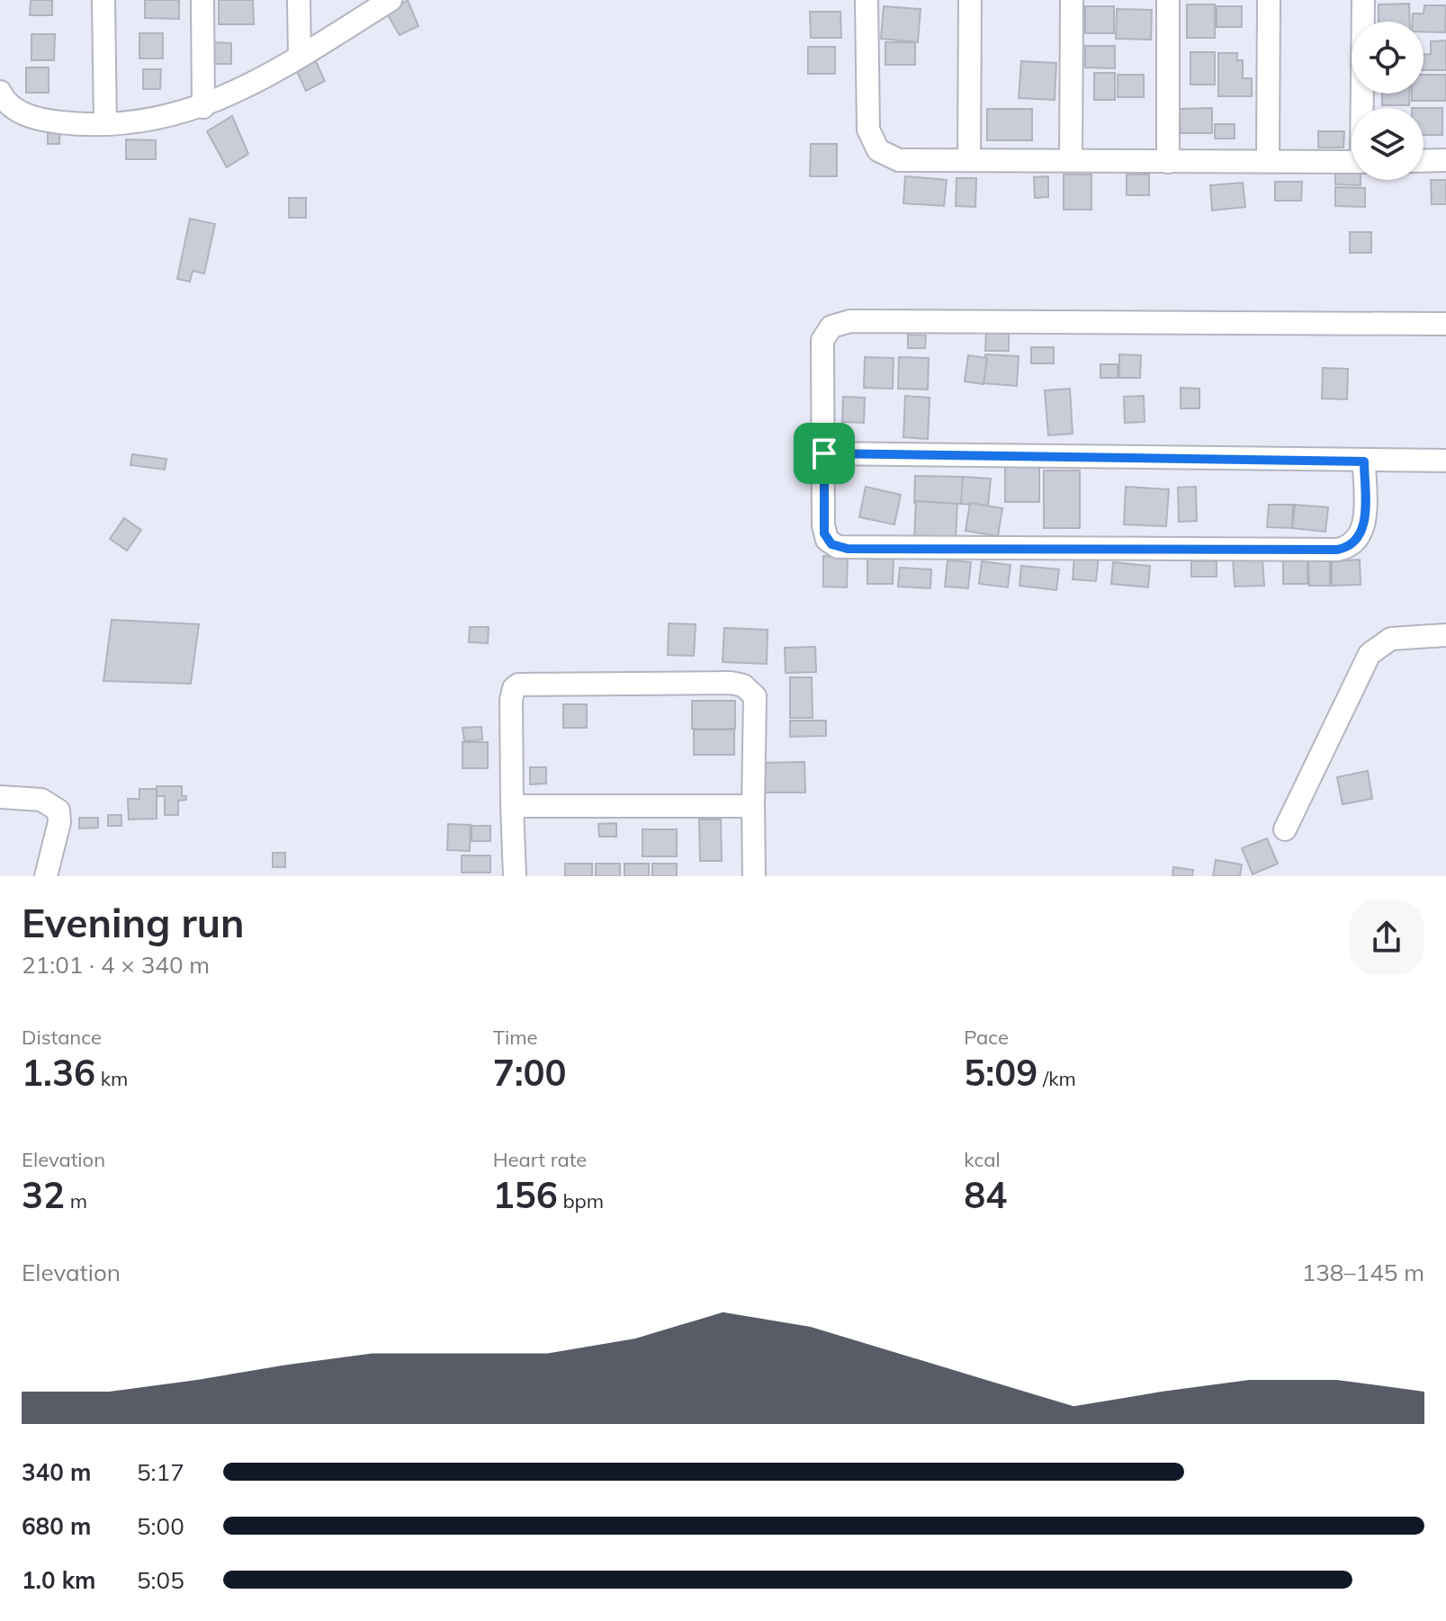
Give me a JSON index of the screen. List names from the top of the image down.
{
  "page": {
    "heading": ["Evening run", "21:01 · 4 × 340 m"],
    "stats": [
      ["Distance", "1.36 km"],
      ["Time", "7:00"],
      ["Pace", "5:09 /km"],
      ["Elevation", "32 m"],
      ["Heart rate", "156 bpm"],
      ["kcal", "84"]
    ],
    "chart": ["Elevation", "138–145 m"],
    "list": [
      {
        "name": "340 m",
        "note": "5:17"
      },
      {
        "name": "680 m",
        "note": "5:00"
      },
      {
        "name": "1.0 km",
        "note": "5:05"
      }
    ]
  }
}
